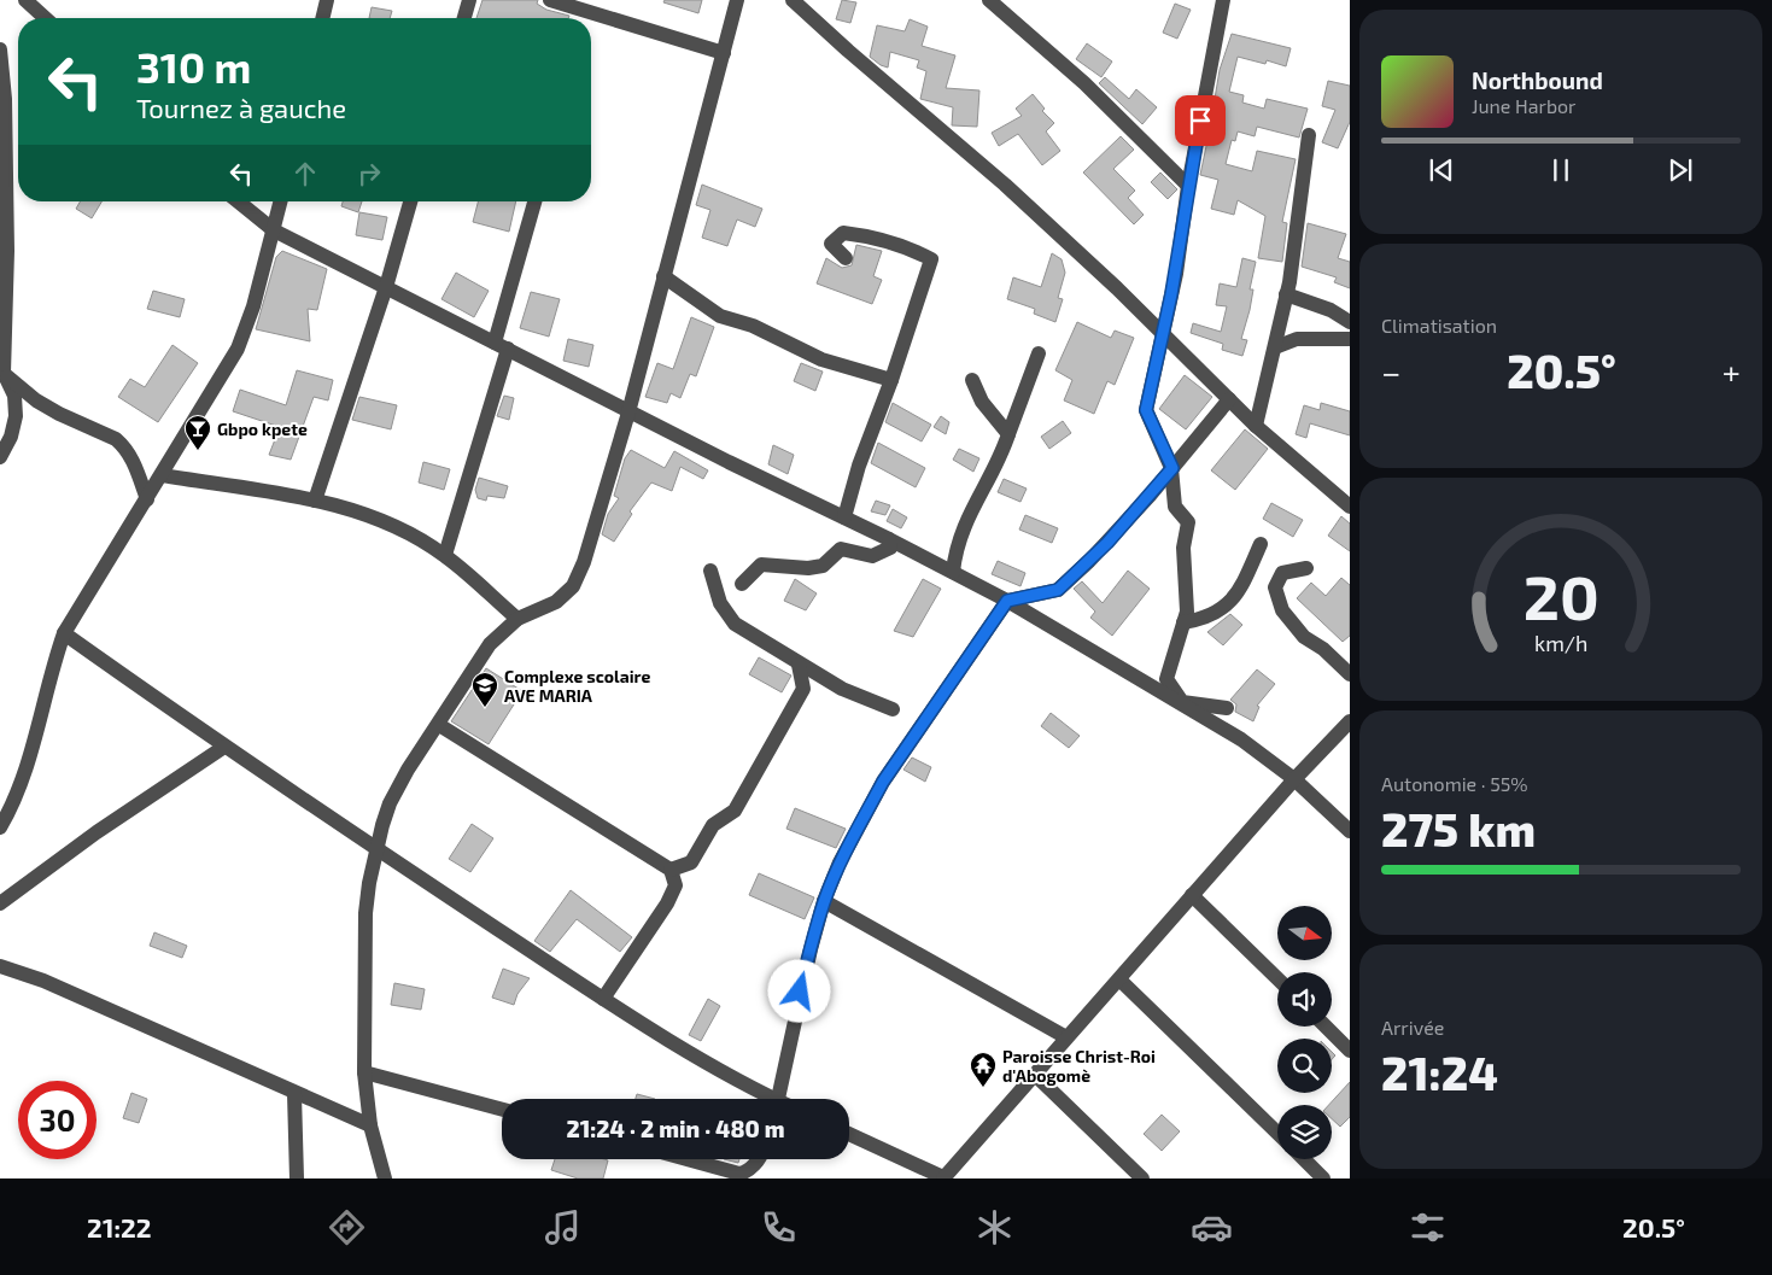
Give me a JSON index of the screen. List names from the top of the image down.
{
  "places": {
    "bar": ["Gbpo kpete"],
    "school or university": ["Complexe scolaire AVE MARIA"],
    "temple": ["Paroisse Christ-Roi d'Abogomè"]
  },
  "north": "right",
  "page": {
    "turn": ["310 m", "Tournez à gauche"],
    "song": ["Northbound", "June Harbor"],
    "tile": [
      "Climatisation",
      ["Autonomie · 55%", "275 km"],
      ["Arrivée", "21:24"]
    ],
    "heat": ["−", "20.5°", "+"],
    "limit": "30",
    "trip": "21:24 · 2 min · 480 m",
    "tabs": ["21:22", "20.5°"],
    "gauge": ["20", "km/h"]
  }
}
